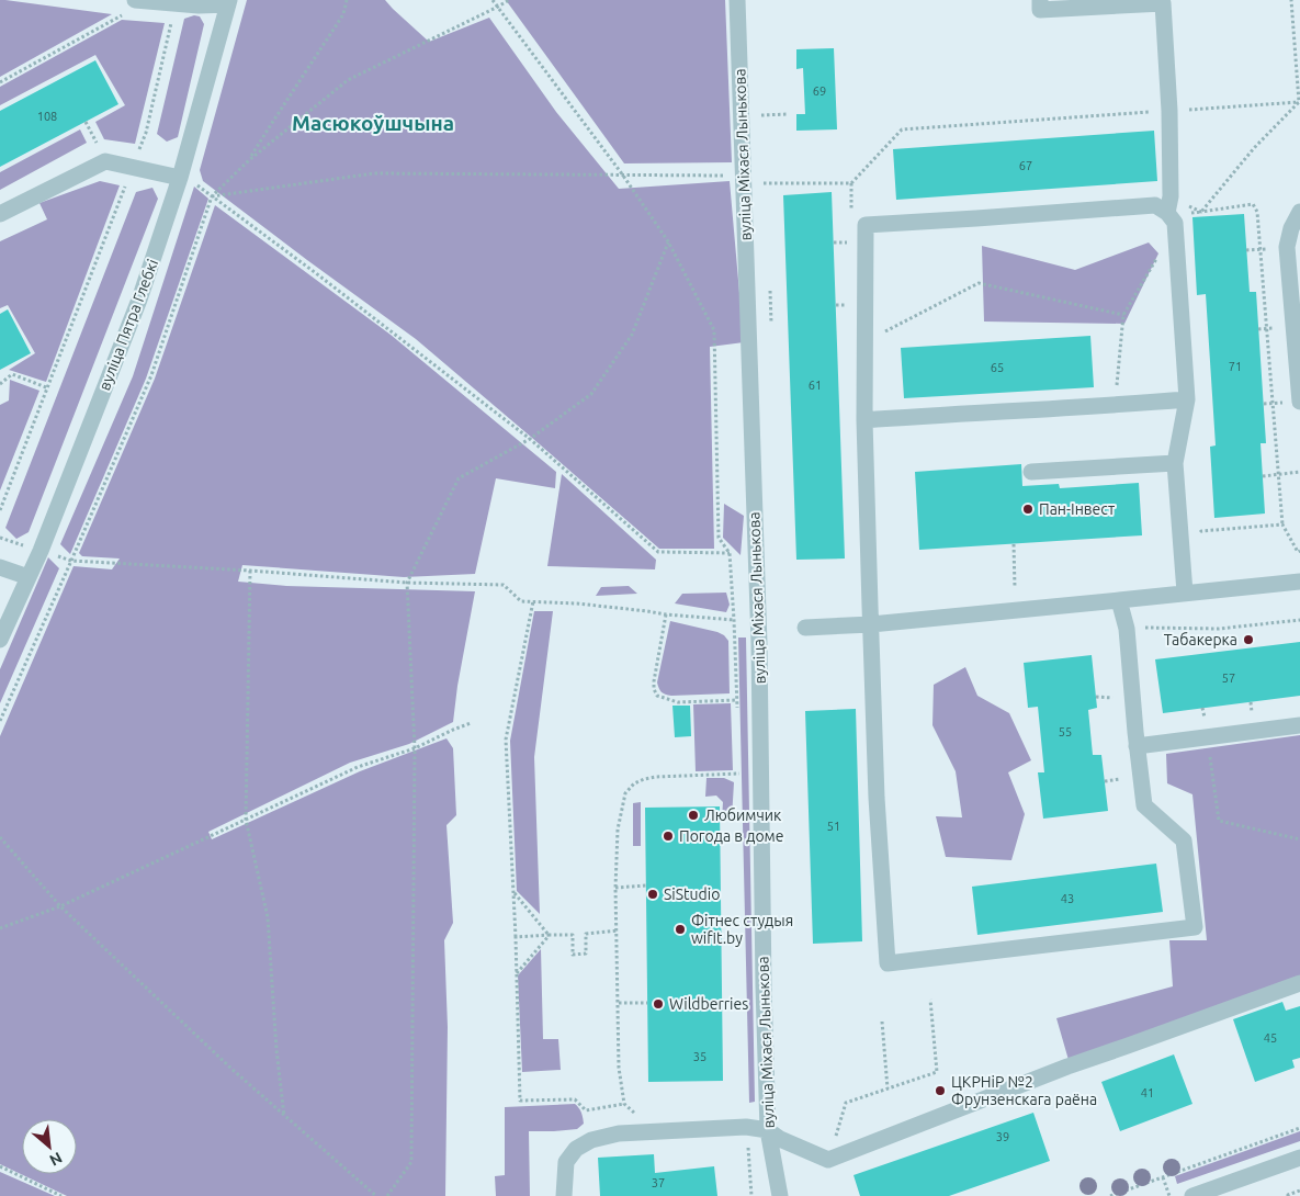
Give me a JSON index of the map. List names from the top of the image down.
{
  "streets": {
    "street": ["вуліца Міхася Лынькова", "вуліца Пятра Глебкі"]
  },
  "districts": ["Масюкоўшчына"],
  "places": [
    "Пан-Інвест",
    "Табакерка",
    "Любимчик",
    "Погода в доме",
    "SiStudio",
    "Фітнес студыя wifit.by",
    "Wildberries",
    "ЦКРНіР №2 Фрунзенскага раёна"
  ],
  "house_numbers": [
    "69",
    "108",
    "67",
    "71",
    "65",
    "61",
    "57",
    "55",
    "51",
    "43",
    "45",
    "35",
    "41",
    "39",
    "37"
  ],
  "north": "bottom right"
}
